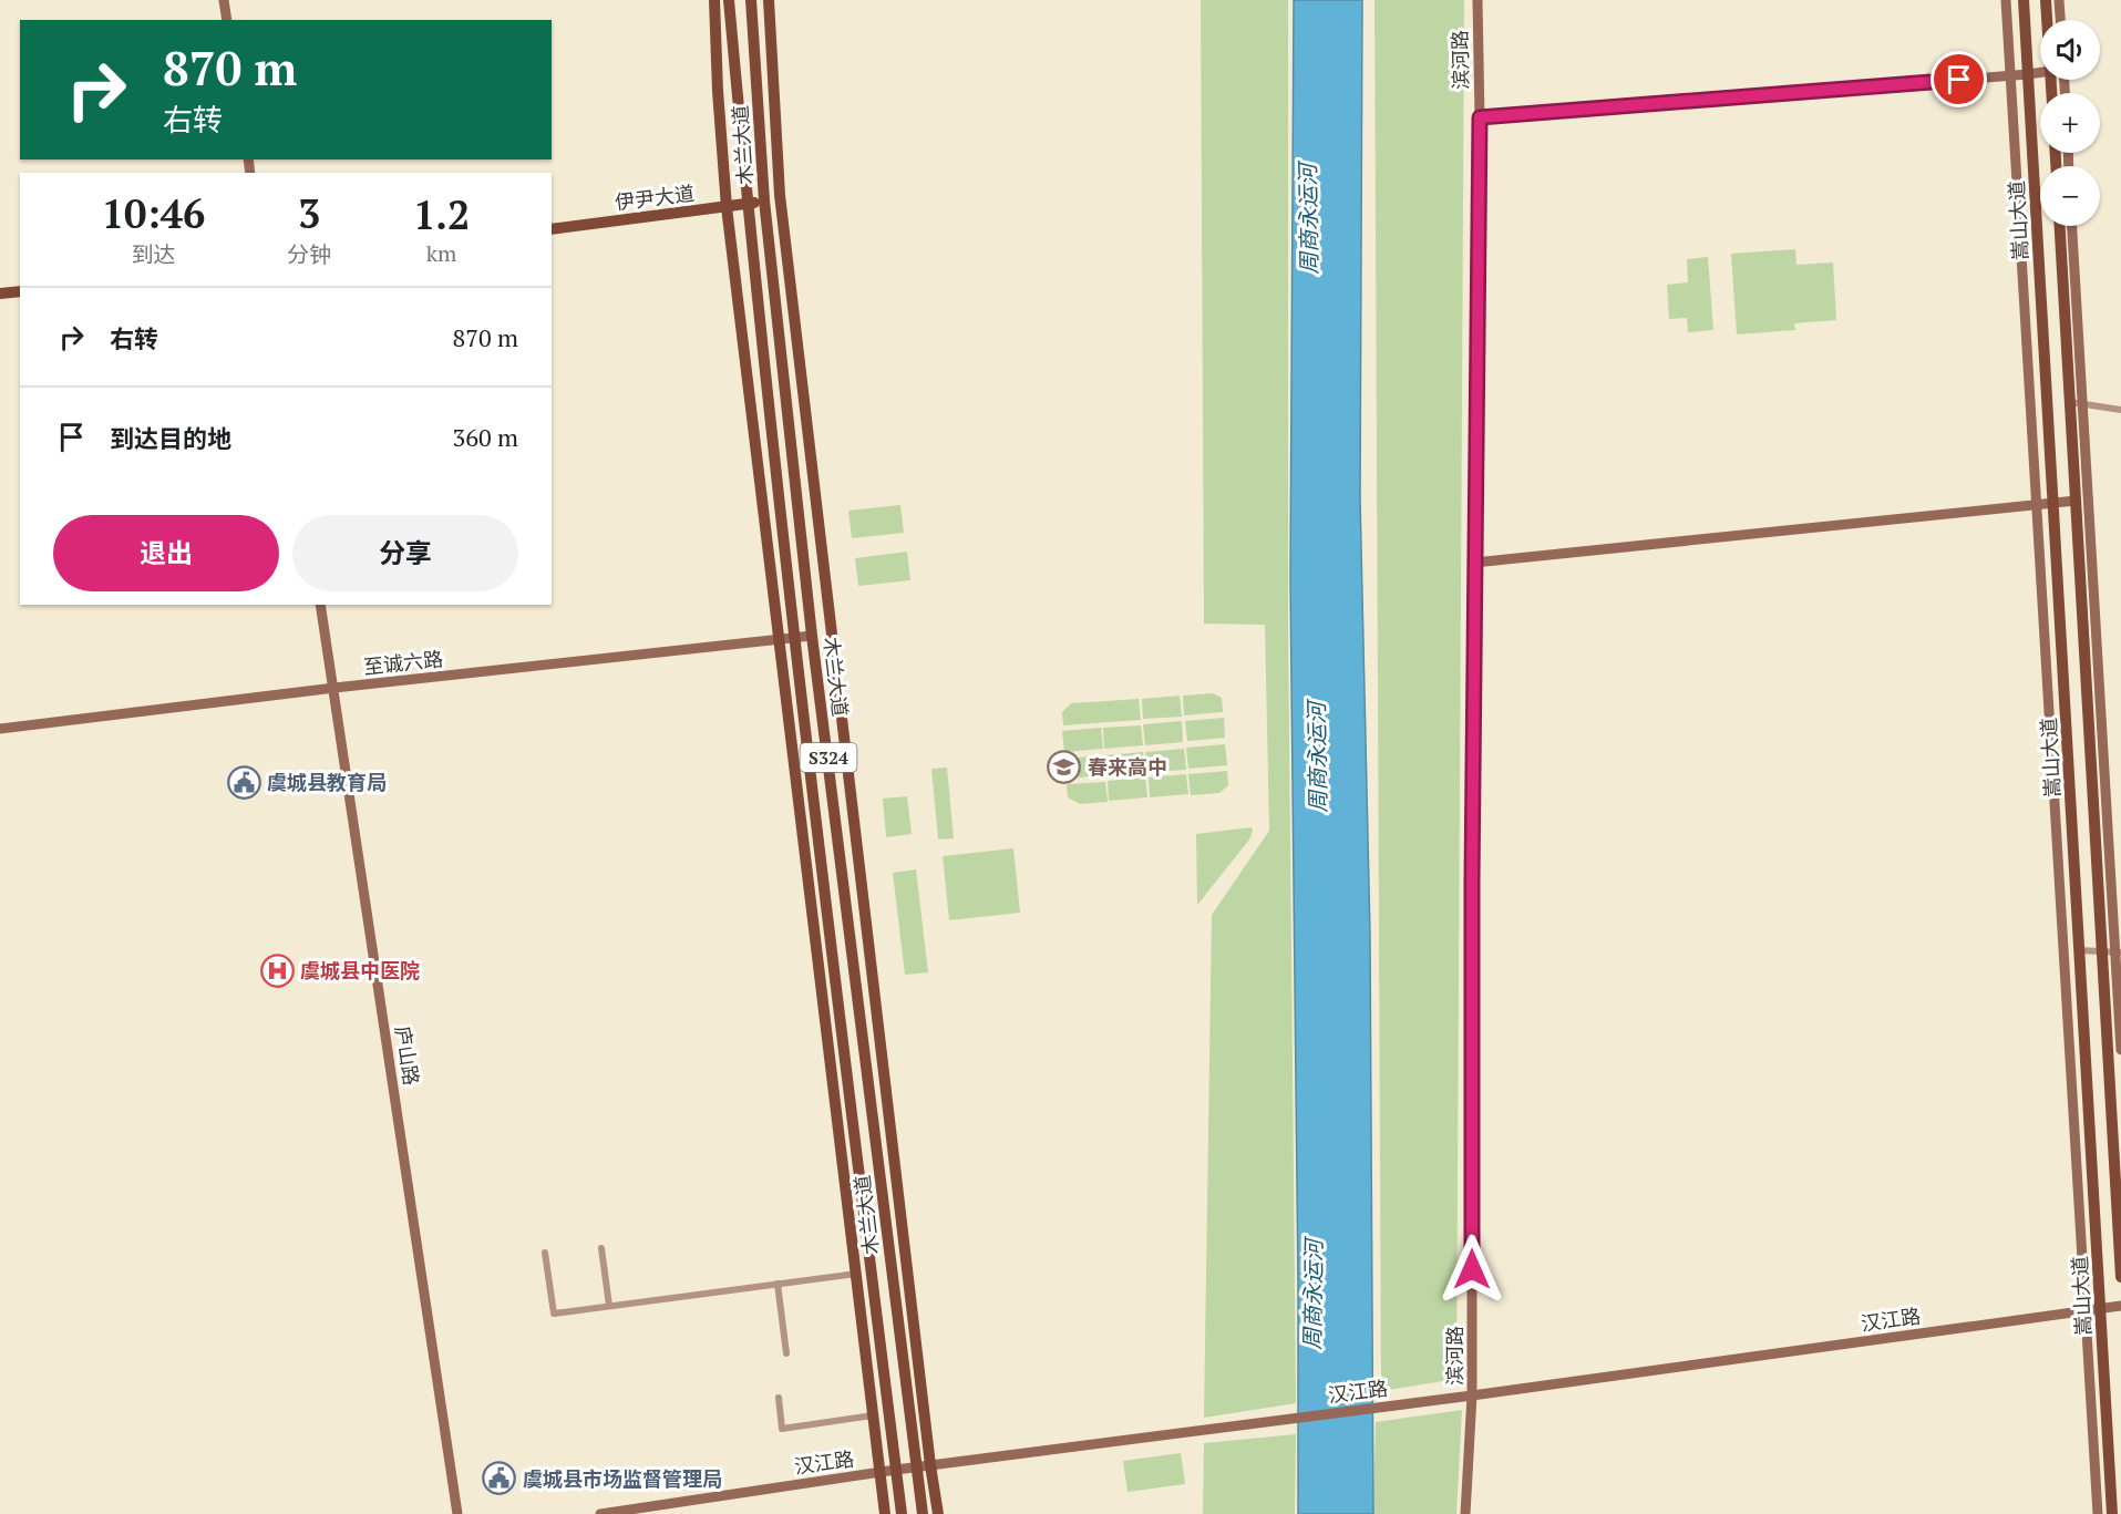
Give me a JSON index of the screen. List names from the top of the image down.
{
  "streets": {
    "main road": [
      "木兰大道",
      "伊尹大道",
      "嵩山大道",
      "S324"
    ],
    "street": [
      "滨河路",
      "至诚六路",
      "庐山路",
      "汉江路"
    ]
  },
  "crossings": [
    ["滨河路", "汉江路"],
    ["木兰大道", "伊尹大道"],
    ["木兰大道", "至诚六路"],
    ["木兰大道", "汉江路"],
    ["嵩山大道", "汉江路"],
    ["至诚六路", "庐山路"]
  ],
  "water": ["周商永运河"],
  "places": {
    "school or university": ["春来高中"],
    "public building": ["虞城县教育局", "虞城县市场监督管理局"],
    "hospital": ["虞城县中医院"]
  },
  "page": {
    "map_buttons": ["+", "−"],
    "turn": ["870 m", "右转"],
    "eta": [
      "10:46",
      "到达",
      "3",
      "分钟",
      "1.2",
      "km"
    ],
    "list": [
      {
        "name": "右转",
        "value": "870 m"
      },
      {
        "name": "到达目的地",
        "value": "360 m"
      }
    ],
    "buttons": ["退出", "分享"]
  }
}
